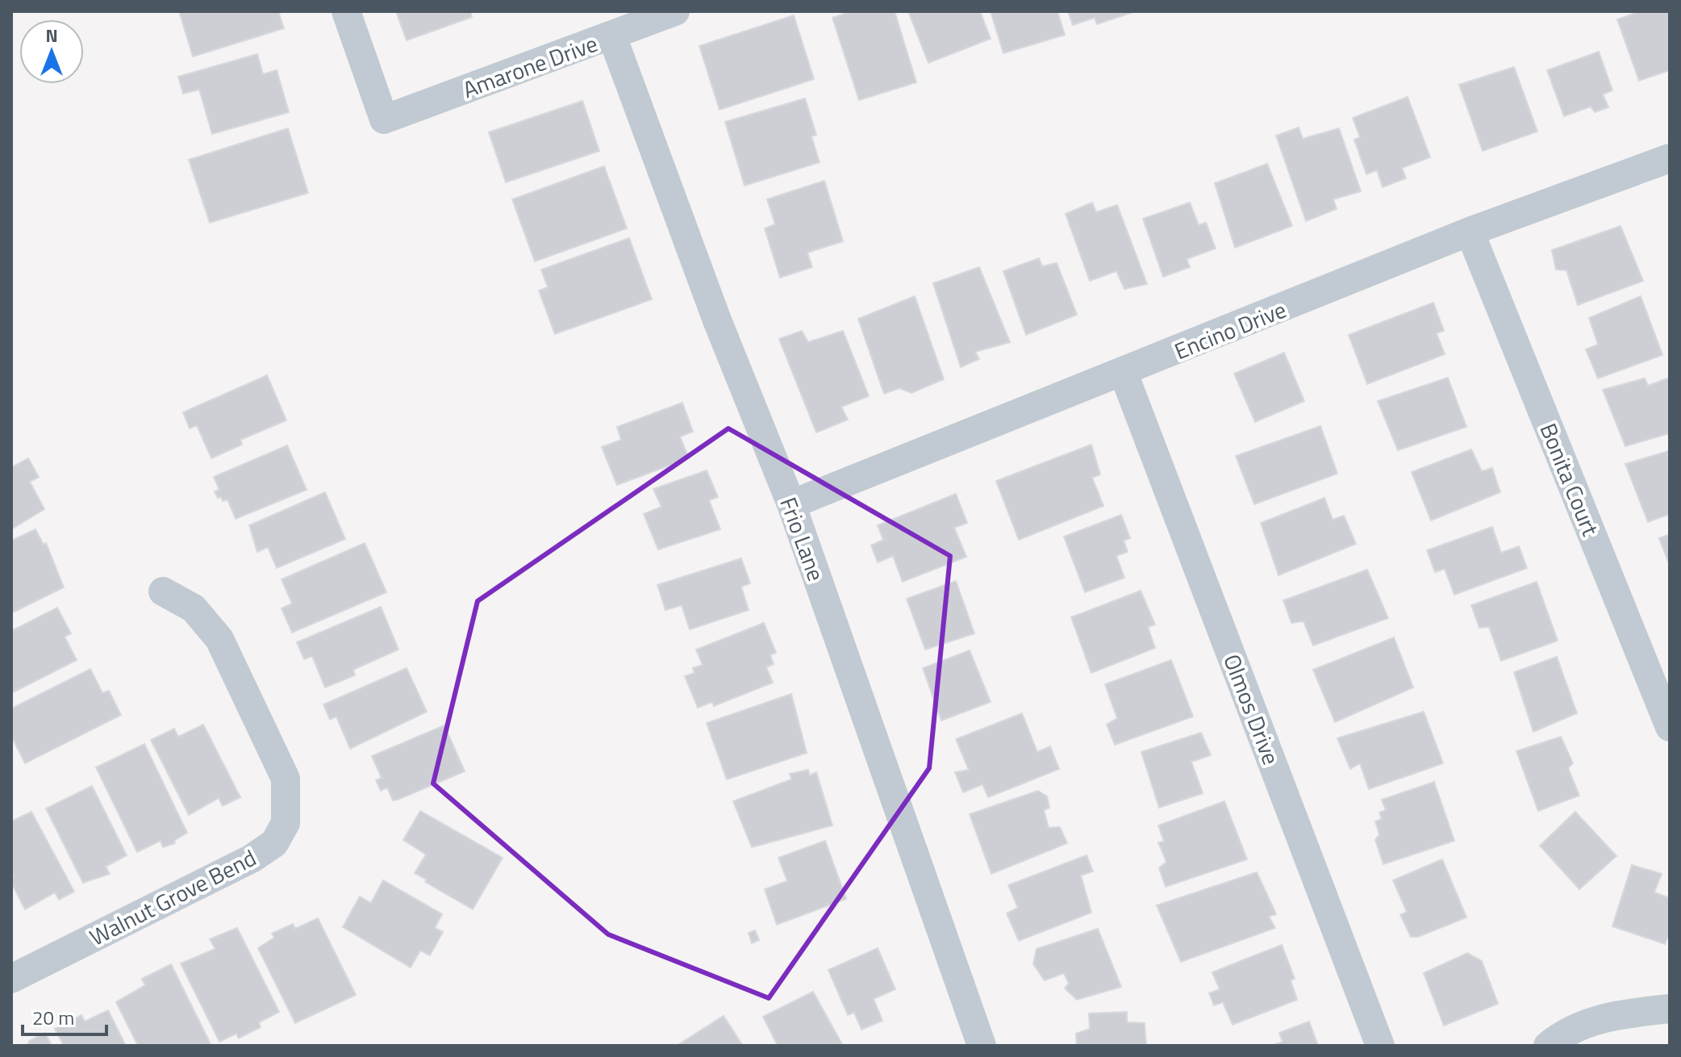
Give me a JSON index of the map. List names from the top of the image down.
{
  "streets": {
    "street": [
      "Amarone Drive",
      "Encino Drive",
      "Bonita Court",
      "Frio Lane",
      "Olmos Drive",
      "Walnut Grove Bend"
    ]
  },
  "crossings": [
    ["Amarone Drive", "Frio Lane"],
    ["Encino Drive", "Bonita Court"],
    ["Encino Drive", "Frio Lane"],
    ["Encino Drive", "Olmos Drive"]
  ],
  "scale_bar": "20 m",
  "north": "top"
}
